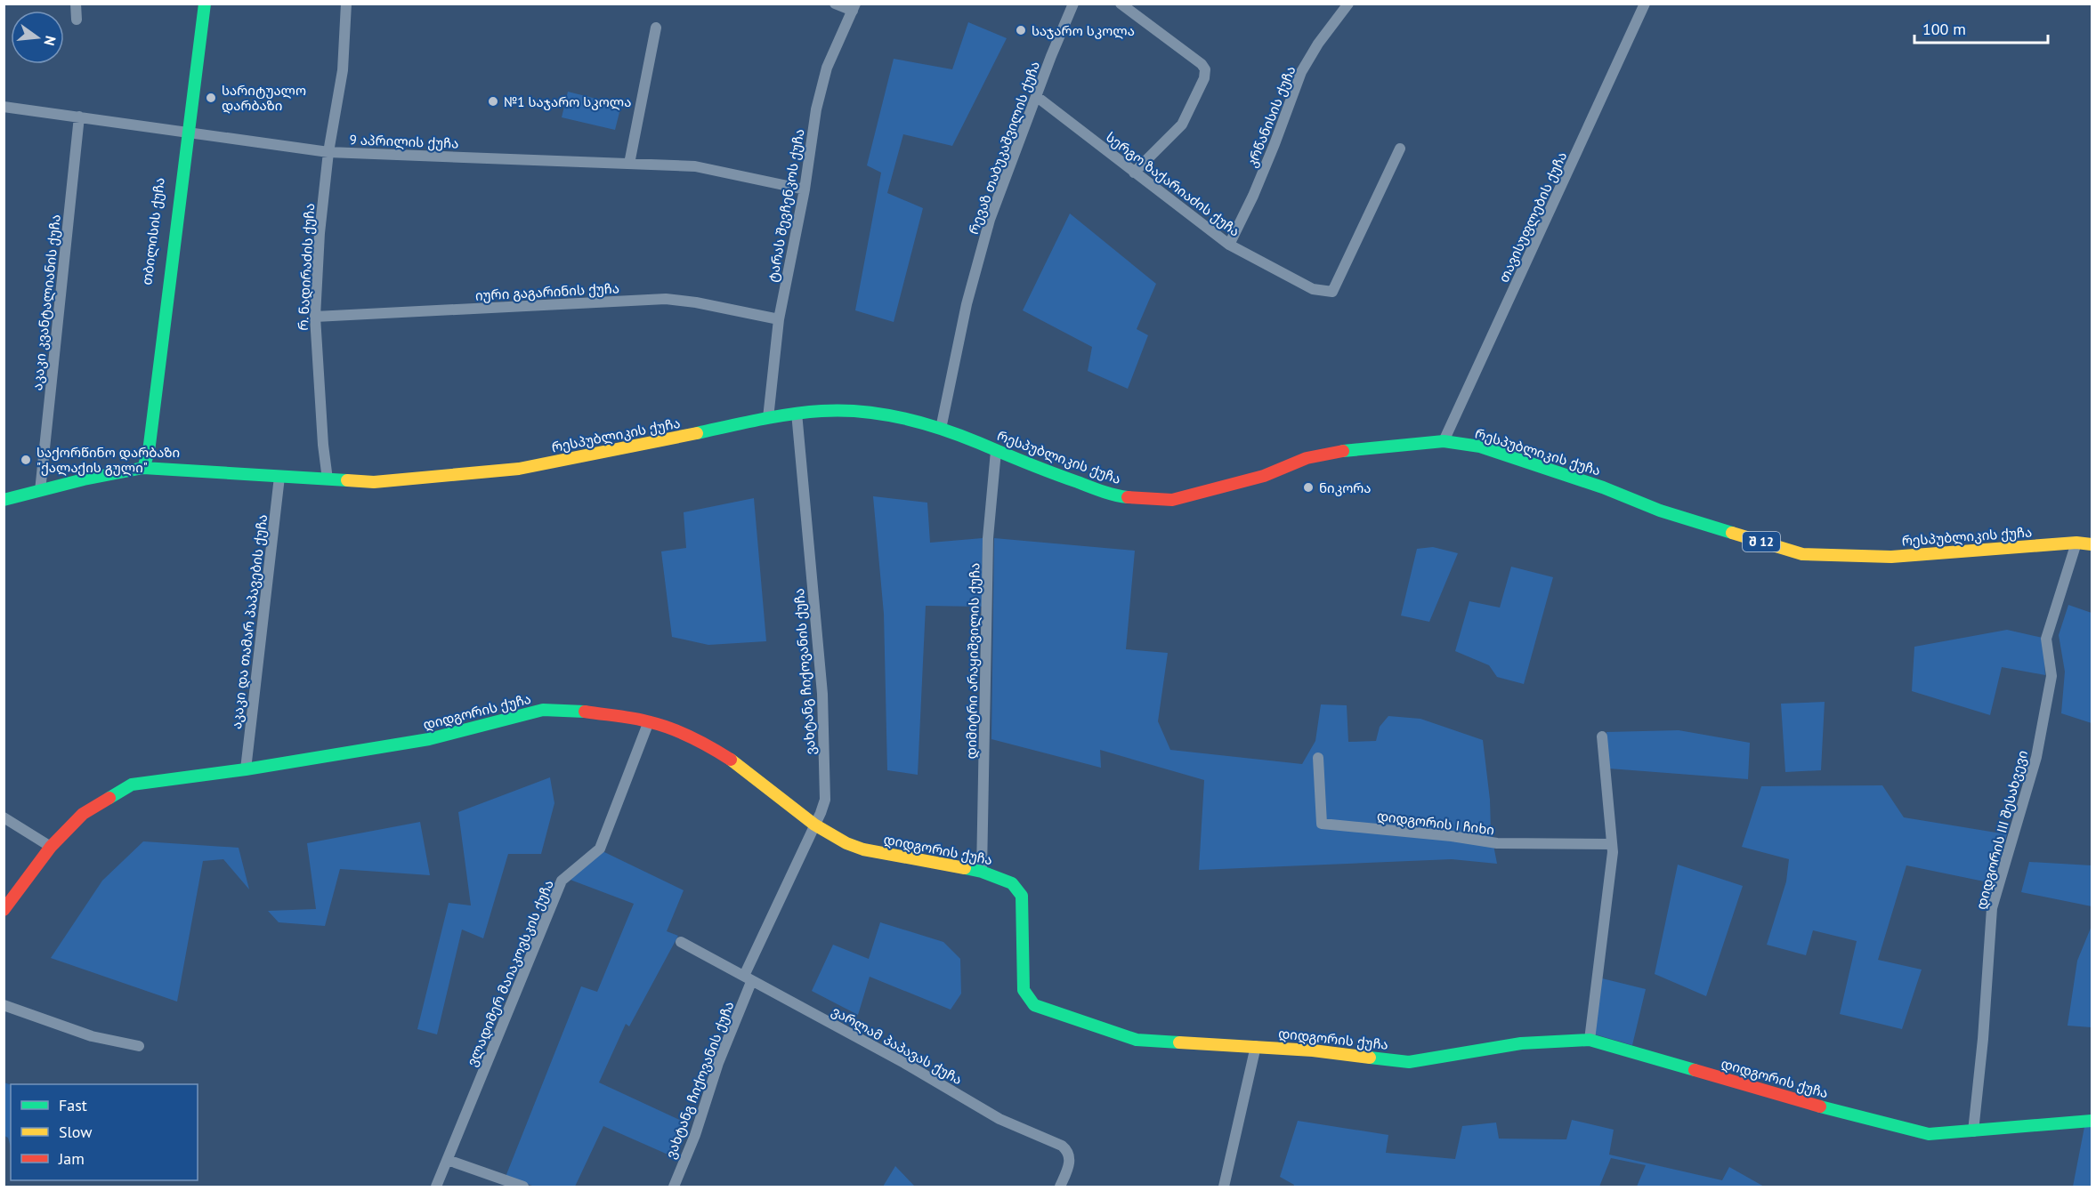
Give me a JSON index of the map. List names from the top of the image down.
{
  "streets": {
    "street": [
      "კრწანისის ქუჩა",
      "9 აპრილის ქუჩა",
      "რევაზ თაბუკაშვილის ქუჩა",
      "სერგო ზაქარიაძის ქუჩა",
      "ტარას შევჩენკოს ქუჩა",
      "თავისუფლების ქუჩა",
      "თბილისის ქუჩა",
      "რ. ნადირაძის ქუჩა",
      "იური გაგარინის ქუჩა",
      "აკაკი კვანტალიანის ქუჩა",
      "რესპუბლიკის ქუჩა",
      "შ 12",
      "აკაკი და თამარ პაპავების ქუჩა",
      "დიმიტრი არაყიშვილის ქუჩა",
      "ვახტანგ ჩიქოვანის ქუჩა",
      "დიდგორის ქუჩა",
      "დიდგორის I ჩიხი",
      "დიდგორის III შესახვევი",
      "ვლადიმერ მაიაკოვსკის ქუჩა",
      "ვარლამ პაპავას ქუჩა"
    ]
  },
  "crossings": [
    ["კრწანისის ქუჩა", "სერგო ზაქარიაძის ქუჩა"],
    ["9 აპრილის ქუჩა", "ტარას შევჩენკოს ქუჩა"],
    ["9 აპრილის ქუჩა", "თბილისის ქუჩა"],
    ["9 აპრილის ქუჩა", "რ. ნადირაძის ქუჩა"],
    ["9 აპრილის ქუჩა", "აკაკი კვანტალიანის ქუჩა"],
    ["რევაზ თაბუკაშვილის ქუჩა", "სერგო ზაქარიაძის ქუჩა"],
    ["რევაზ თაბუკაშვილის ქუჩა", "რესპუბლიკის ქუჩა"],
    ["ტარას შევჩენკოს ქუჩა", "იური გაგარინის ქუჩა"],
    ["ტარას შევჩენკოს ქუჩა", "რესპუბლიკის ქუჩა"],
    ["თავისუფლების ქუჩა", "რესპუბლიკის ქუჩა"],
    ["თბილისის ქუჩა", "რესპუბლიკის ქუჩა"],
    ["რ. ნადირაძის ქუჩა", "იური გაგარინის ქუჩა"],
    ["რ. ნადირაძის ქუჩა", "რესპუბლიკის ქუჩა"],
    ["აკაკი კვანტალიანის ქუჩა", "რესპუბლიკის ქუჩა"],
    ["რესპუბლიკის ქუჩა", "აკაკი და თამარ პაპავების ქუჩა"],
    ["რესპუბლიკის ქუჩა", "დიმიტრი არაყიშვილის ქუჩა"],
    ["რესპუბლიკის ქუჩა", "ვახტანგ ჩიქოვანის ქუჩა"],
    ["რესპუბლიკის ქუჩა", "დიდგორის III შესახვევი"],
    ["აკაკი და თამარ პაპავების ქუჩა", "დიდგორის ქუჩა"],
    ["დიმიტრი არაყიშვილის ქუჩა", "დიდგორის ქუჩა"],
    ["ვახტანგ ჩიქოვანის ქუჩა", "დიდგორის ქუჩა"],
    ["ვახტანგ ჩიქოვანის ქუჩა", "ვარლამ პაპავას ქუჩა"],
    ["დიდგორის ქუჩა", "დიდგორის III შესახვევი"],
    ["დიდგორის ქუჩა", "ვლადიმერ მაიაკოვსკის ქუჩა"]
  ],
  "places": [
    "საჯარო სკოლა",
    "სარიტუალო დარბაზი",
    "№1 საჯარო სკოლა",
    "საქორწინო დარბაზი \"ქალაქის გული\"",
    "ნიკორა"
  ],
  "legend": ["Fast", "Slow", "Jam"],
  "scale_bar": "100 m",
  "north": "right"
}
